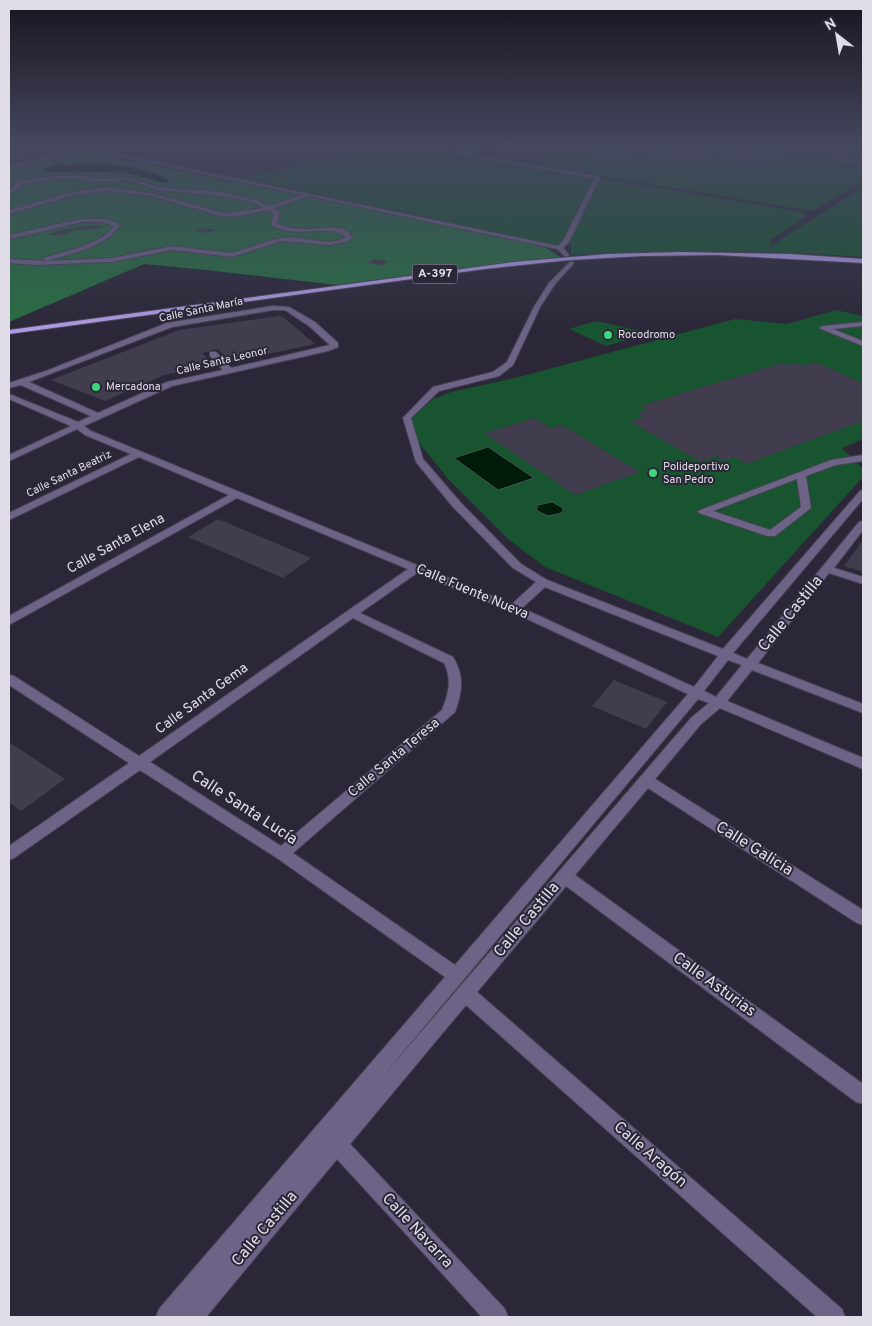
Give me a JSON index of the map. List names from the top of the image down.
{
  "streets": {
    "main road": ["A-397"],
    "street": [
      "Calle Santa María",
      "Calle Santa Leonor",
      "Calle Santa Beatriz",
      "Calle Santa Elena",
      "Calle Fuente Nueva",
      "Calle Castilla",
      "Calle Santa Gema",
      "Calle Santa Teresa",
      "Calle Santa Lucía",
      "Calle Galicia",
      "Calle Asturias",
      "Calle Aragón",
      "Calle Navarra"
    ]
  },
  "crossings": [
    ["Calle Santa María", "Calle Santa Leonor"],
    ["Calle Santa Leonor", "Calle Fuente Nueva"],
    ["Calle Santa Beatriz", "Calle Fuente Nueva"],
    ["Calle Santa Elena", "Calle Fuente Nueva"],
    ["Calle Fuente Nueva", "Calle Castilla"],
    ["Calle Fuente Nueva", "Calle Santa Gema"],
    ["Calle Castilla", "Calle Santa Lucía"],
    ["Calle Castilla", "Calle Galicia"],
    ["Calle Castilla", "Calle Asturias"],
    ["Calle Castilla", "Calle Aragón"],
    ["Calle Castilla", "Calle Navarra"],
    ["Calle Santa Gema", "Calle Santa Teresa"],
    ["Calle Santa Gema", "Calle Santa Lucía"],
    ["Calle Santa Teresa", "Calle Santa Lucía"]
  ],
  "places": ["Rocodromo", "Mercadona", "Polideportivo San Pedro"],
  "north": "top left"
}
